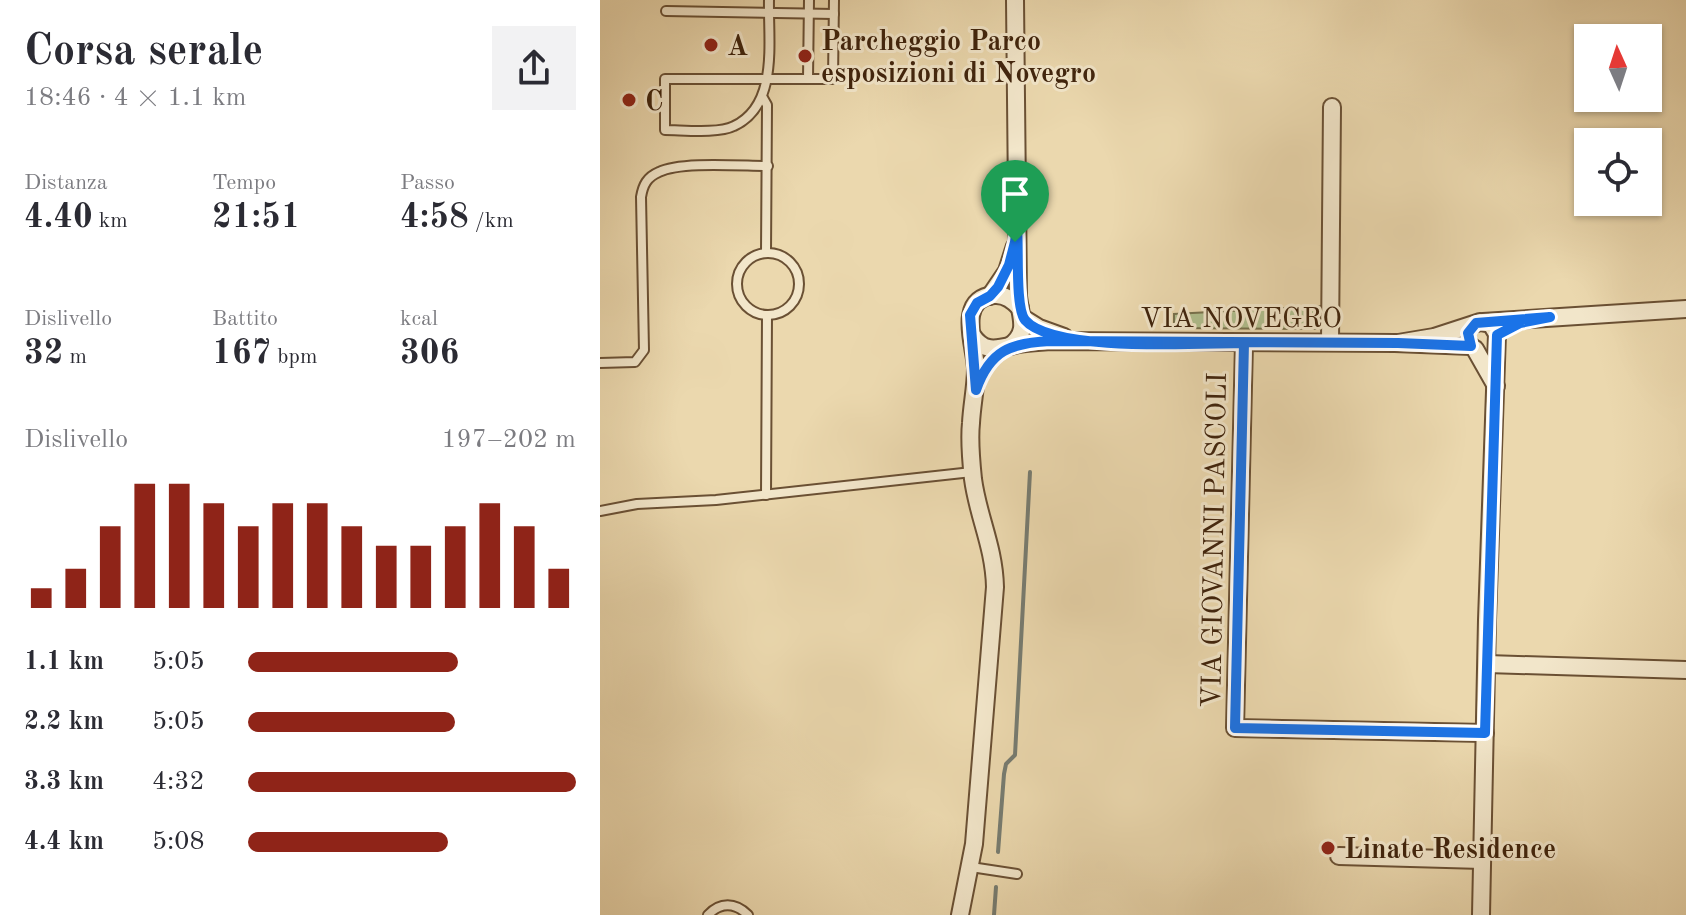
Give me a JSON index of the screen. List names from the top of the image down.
{
  "streets": {
    "street": ["VIA NOVEGRO", "VIA GIOVANNI PASCOLI"]
  },
  "crossings": [
    ["VIA NOVEGRO", "VIA GIOVANNI PASCOLI"]
  ],
  "places": [
    "A",
    "Parcheggio Parco esposizioni di Novegro",
    "C",
    "Linate Residence"
  ],
  "north": "top",
  "page": {
    "heading": ["Corsa serale", "18:46 · 4 × 1.1 km"],
    "stats": [
      ["Distanza", "4.40 km"],
      ["Tempo", "21:51"],
      ["Passo", "4:58 /km"],
      ["Dislivello", "32 m"],
      ["Battito", "167 bpm"],
      ["kcal", "306"]
    ],
    "chart": ["Dislivello", "197–202 m"],
    "list": [
      {
        "name": "1.1 km",
        "note": "5:05"
      },
      {
        "name": "2.2 km",
        "note": "5:05"
      },
      {
        "name": "3.3 km",
        "note": "4:32"
      },
      {
        "name": "4.4 km",
        "note": "5:08"
      }
    ]
  }
}
